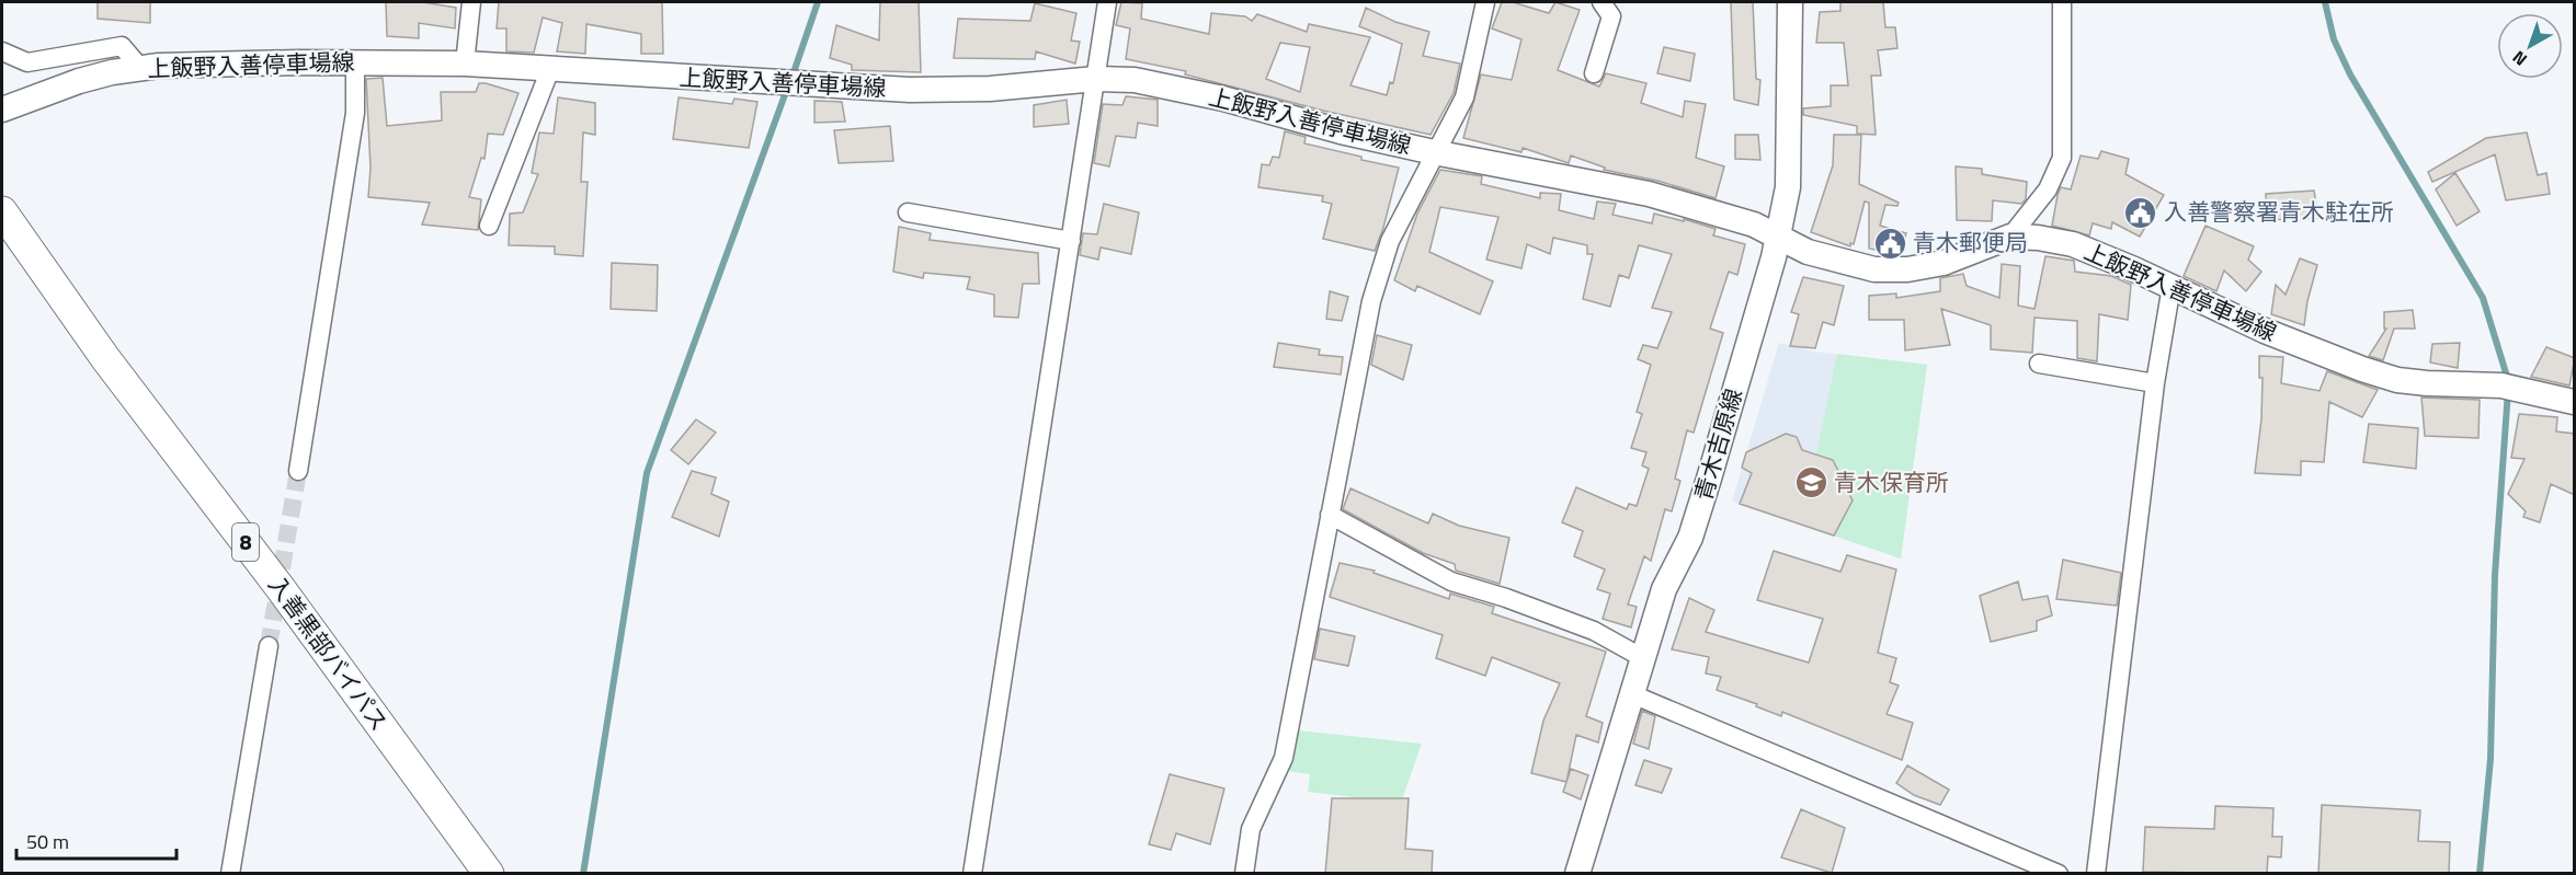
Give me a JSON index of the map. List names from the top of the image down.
{
  "streets": {
    "highway": ["8", "入善黒部バイパス"],
    "main road": ["上飯野入善停車場線", "青木吉原線"]
  },
  "crossings": [
    ["上飯野入善停車場線", "青木吉原線"]
  ],
  "places": {
    "public building": ["入善警察署青木駐在所", "青木郵便局"],
    "school or university": ["青木保育所"]
  },
  "scale_bar": "50 m",
  "north": "bottom left"
}
